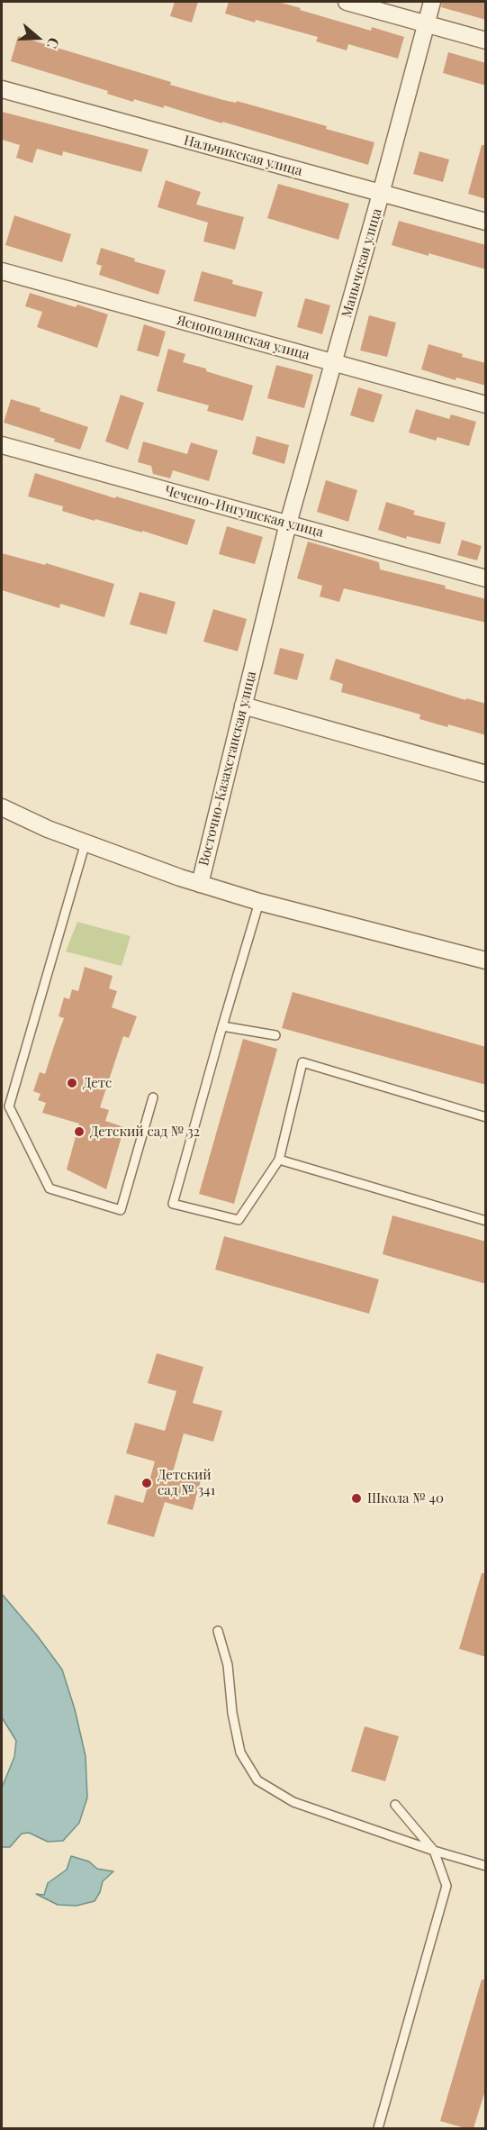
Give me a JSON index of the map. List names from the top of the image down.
{
  "streets": {
    "street": [
      "Нальчикская улица",
      "Манычская улица",
      "Яснополянская улица",
      "Чечено-Ингушская улица",
      "Восточно-Казахстанская улица"
    ]
  },
  "crossings": [
    ["Нальчикская улица", "Манычская улица"],
    ["Манычская улица", "Яснополянская улица"],
    ["Манычская улица", "Чечено-Ингушская улица"],
    ["Манычская улица", "Восточно-Казахстанская улица"],
    ["Чечено-Ингушская улица", "Восточно-Казахстанская улица"]
  ],
  "places": [
    "Детс",
    "Детский сад № 32",
    "Детский сад № 341",
    "Школа № 40"
  ],
  "north": "right"
}
